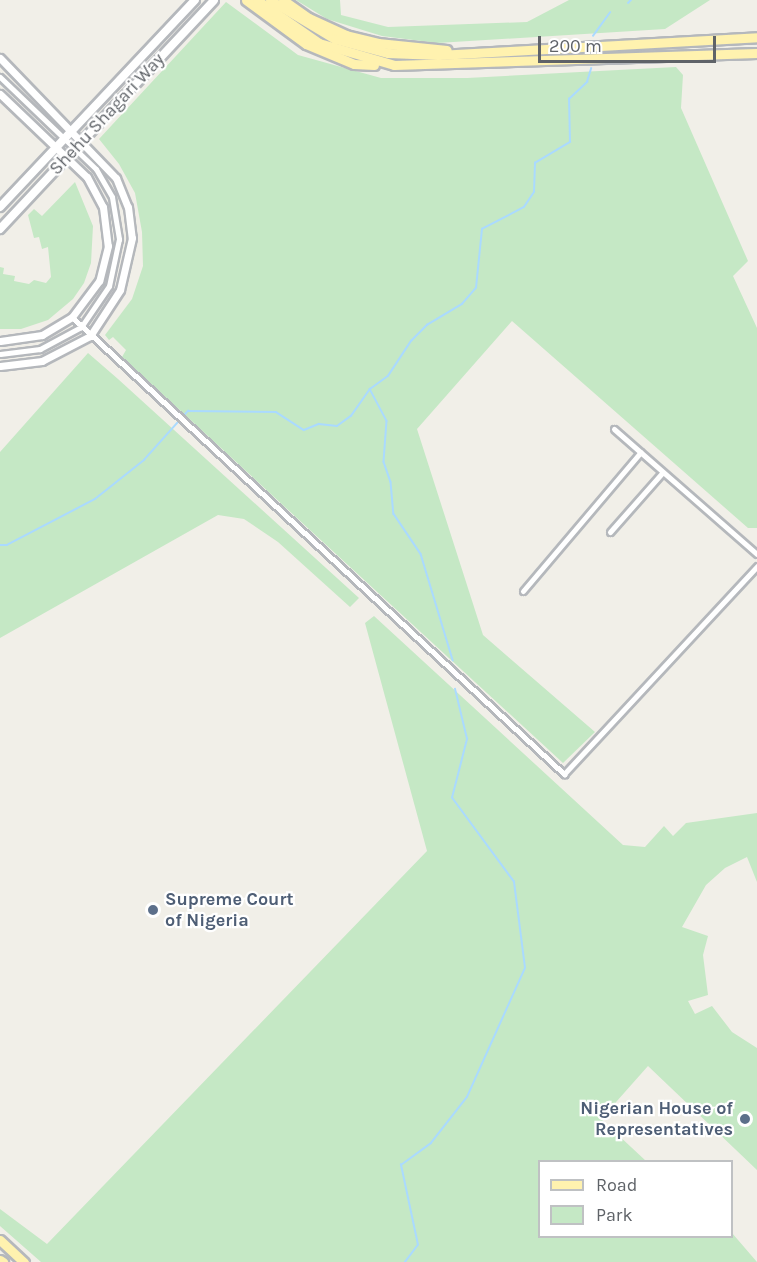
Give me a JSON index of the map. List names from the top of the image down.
{
  "streets": {
    "main road": ["Shehu Shagari Way"]
  },
  "places": ["Supreme Court of Nigeria", "Nigerian House of Representatives"],
  "legend": ["Road", "Park"],
  "scale_bar": "200 m"
}
